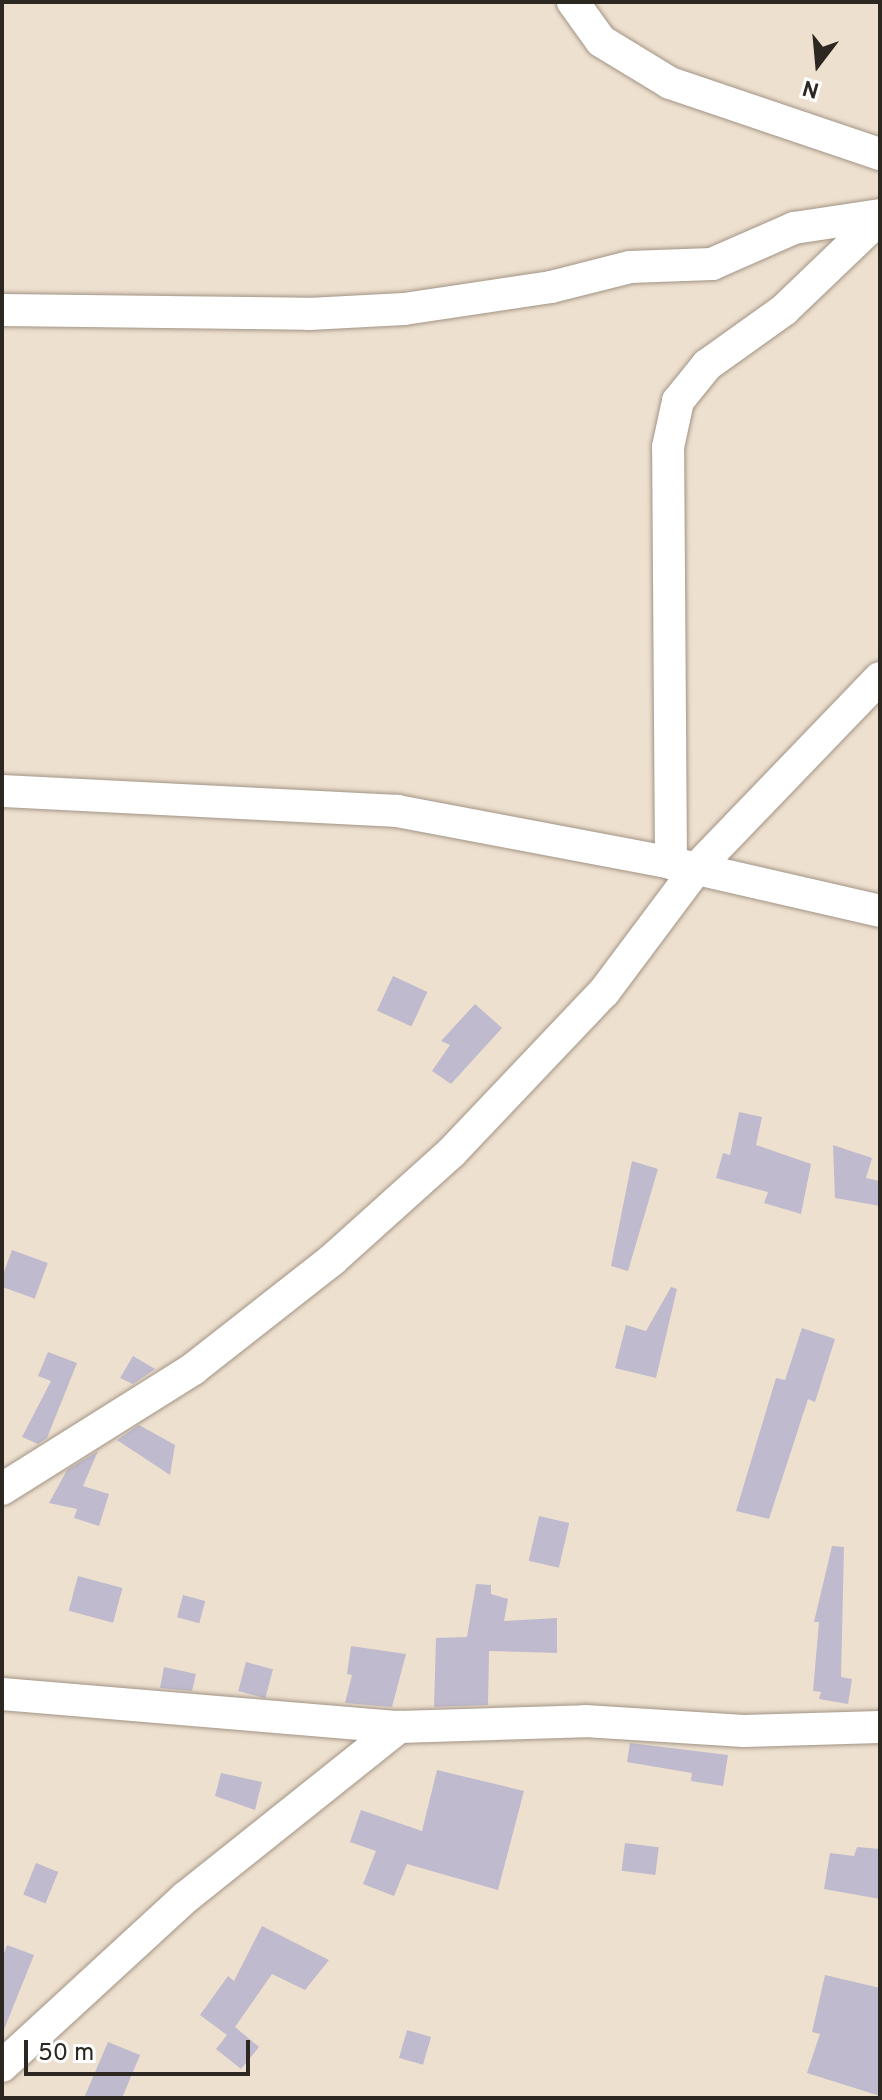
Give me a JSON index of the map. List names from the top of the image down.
{
  "scale_bar": "50 m",
  "north": "bottom"
}
